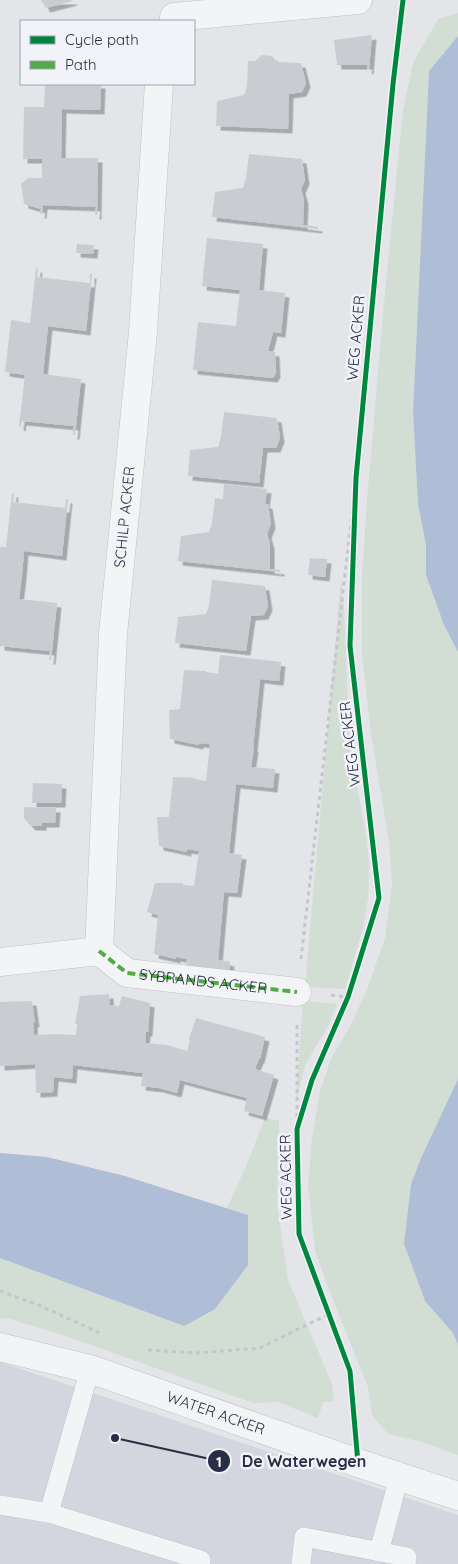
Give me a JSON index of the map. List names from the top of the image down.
{
  "streets": {
    "street": ["SCHILP ACKER", "SYBRANDS ACKER", "WATER ACKER"],
    "cycle path": ["WEG ACKER"]
  },
  "crossings": [
    ["SCHILP ACKER", "SYBRANDS ACKER"]
  ],
  "places": ["De Waterwegen"],
  "legend": ["Cycle path", "Path"]
}
